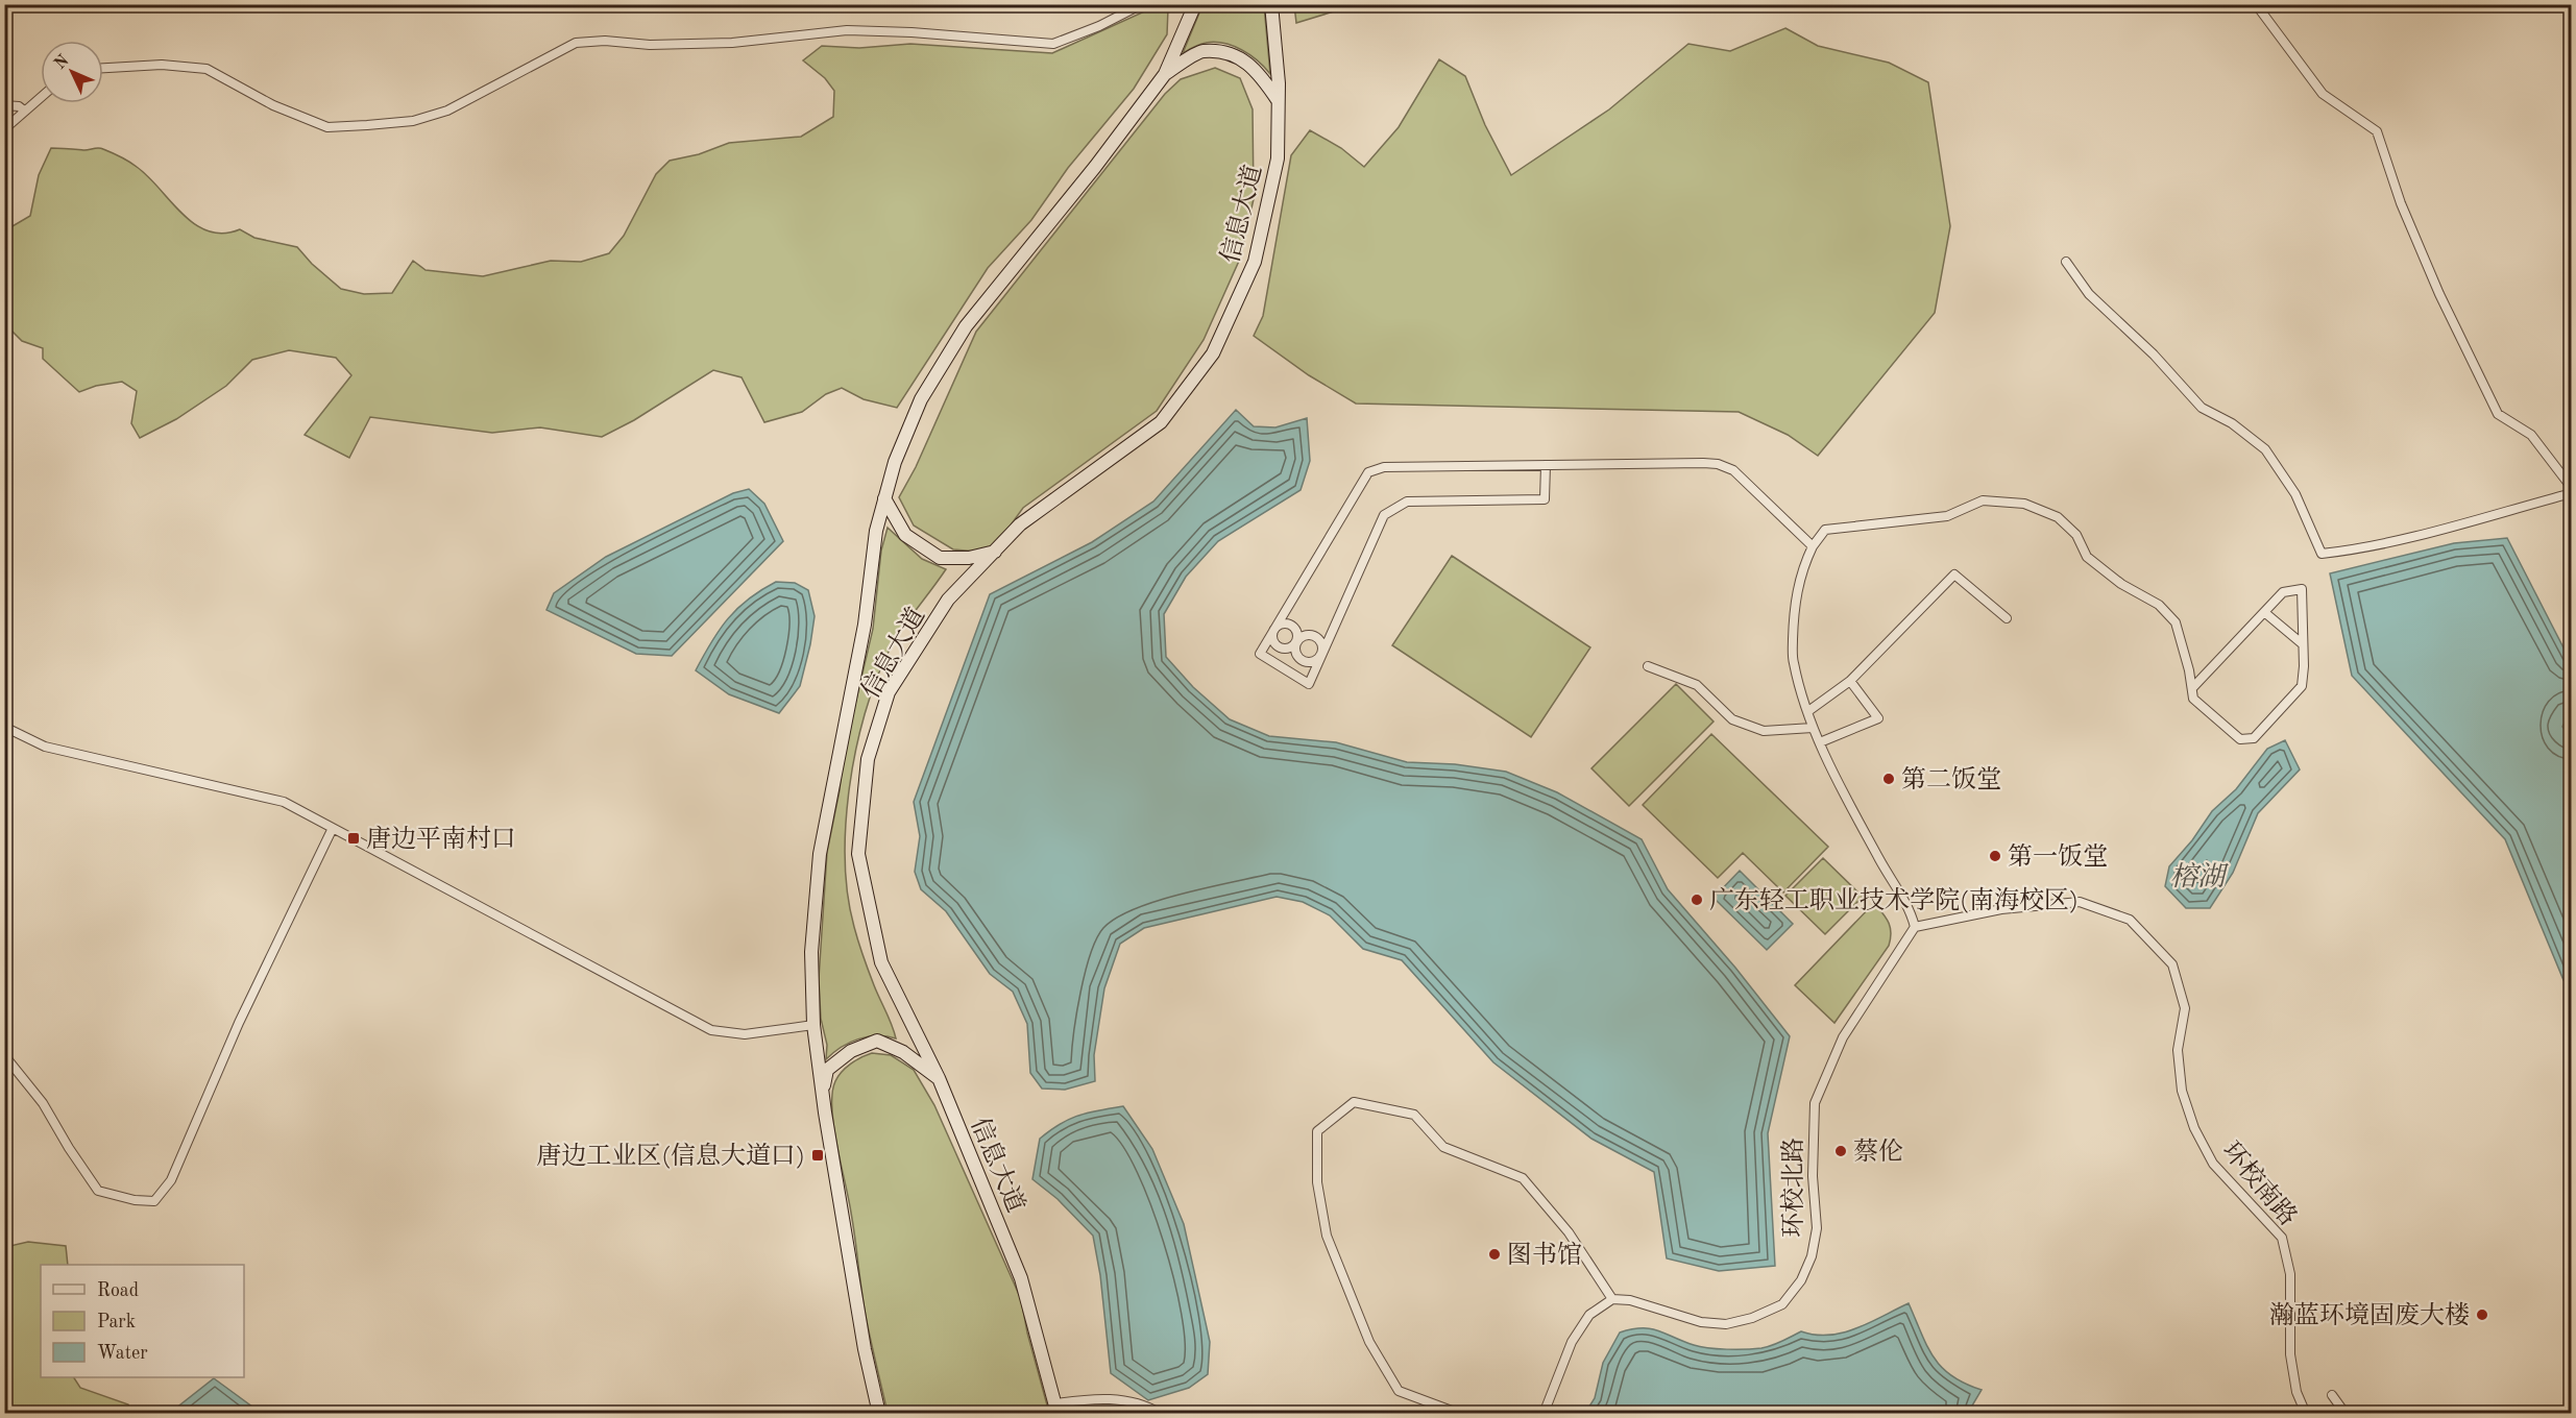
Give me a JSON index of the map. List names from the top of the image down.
{
  "streets": {
    "main road": ["信息大道"],
    "street": ["环校南路", "环校北路"]
  },
  "crossings": [
    ["环校南路", "环校北路"]
  ],
  "water": ["榕湖"],
  "places": {
    "other": [
      "第二饭堂",
      "第一饭堂",
      "广东轻工职业技术学院(南海校区)",
      "蔡伦",
      "图书馆",
      "瀚蓝环境固废大楼"
    ],
    "transit": ["唐边平南村口", "唐边工业区(信息大道口)"]
  },
  "legend": ["Road", "Park", "Water"],
  "north": "top left"
}
